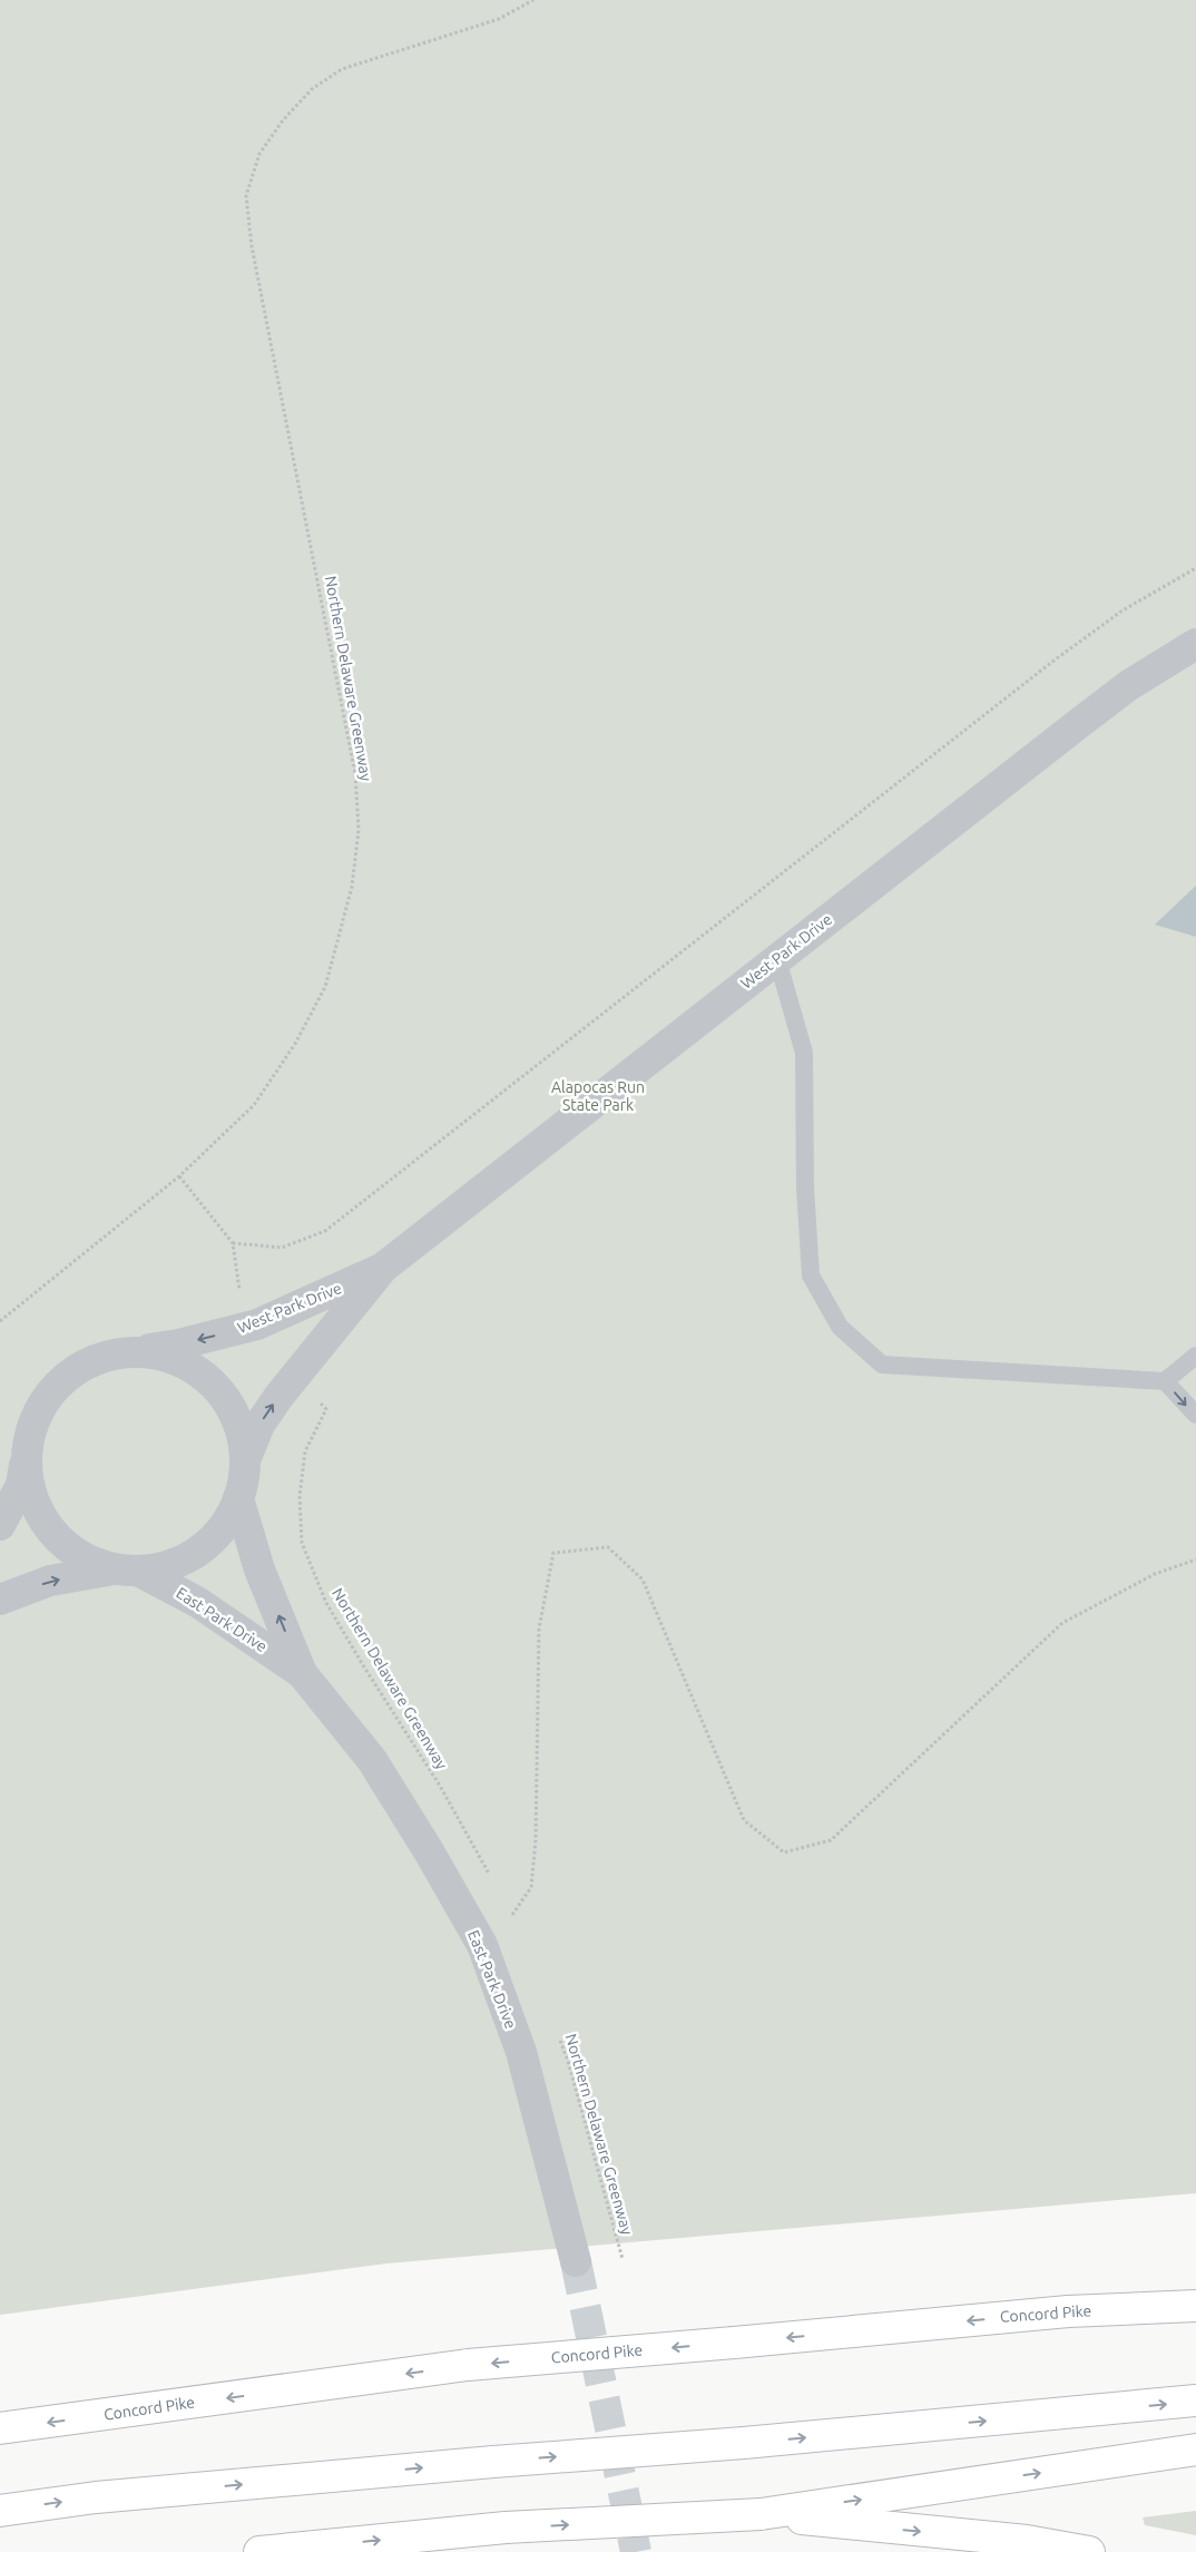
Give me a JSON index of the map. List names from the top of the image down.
{
  "streets": {
    "main road": ["Concord Pike"],
    "street": ["West Park Drive", "East Park Drive"],
    "path": ["Northern Delaware Greenway"]
  },
  "crossings": [
    ["Northern Delaware Greenway", "West Park Drive"]
  ],
  "parks": ["Alapocas Run State Park"]
}
